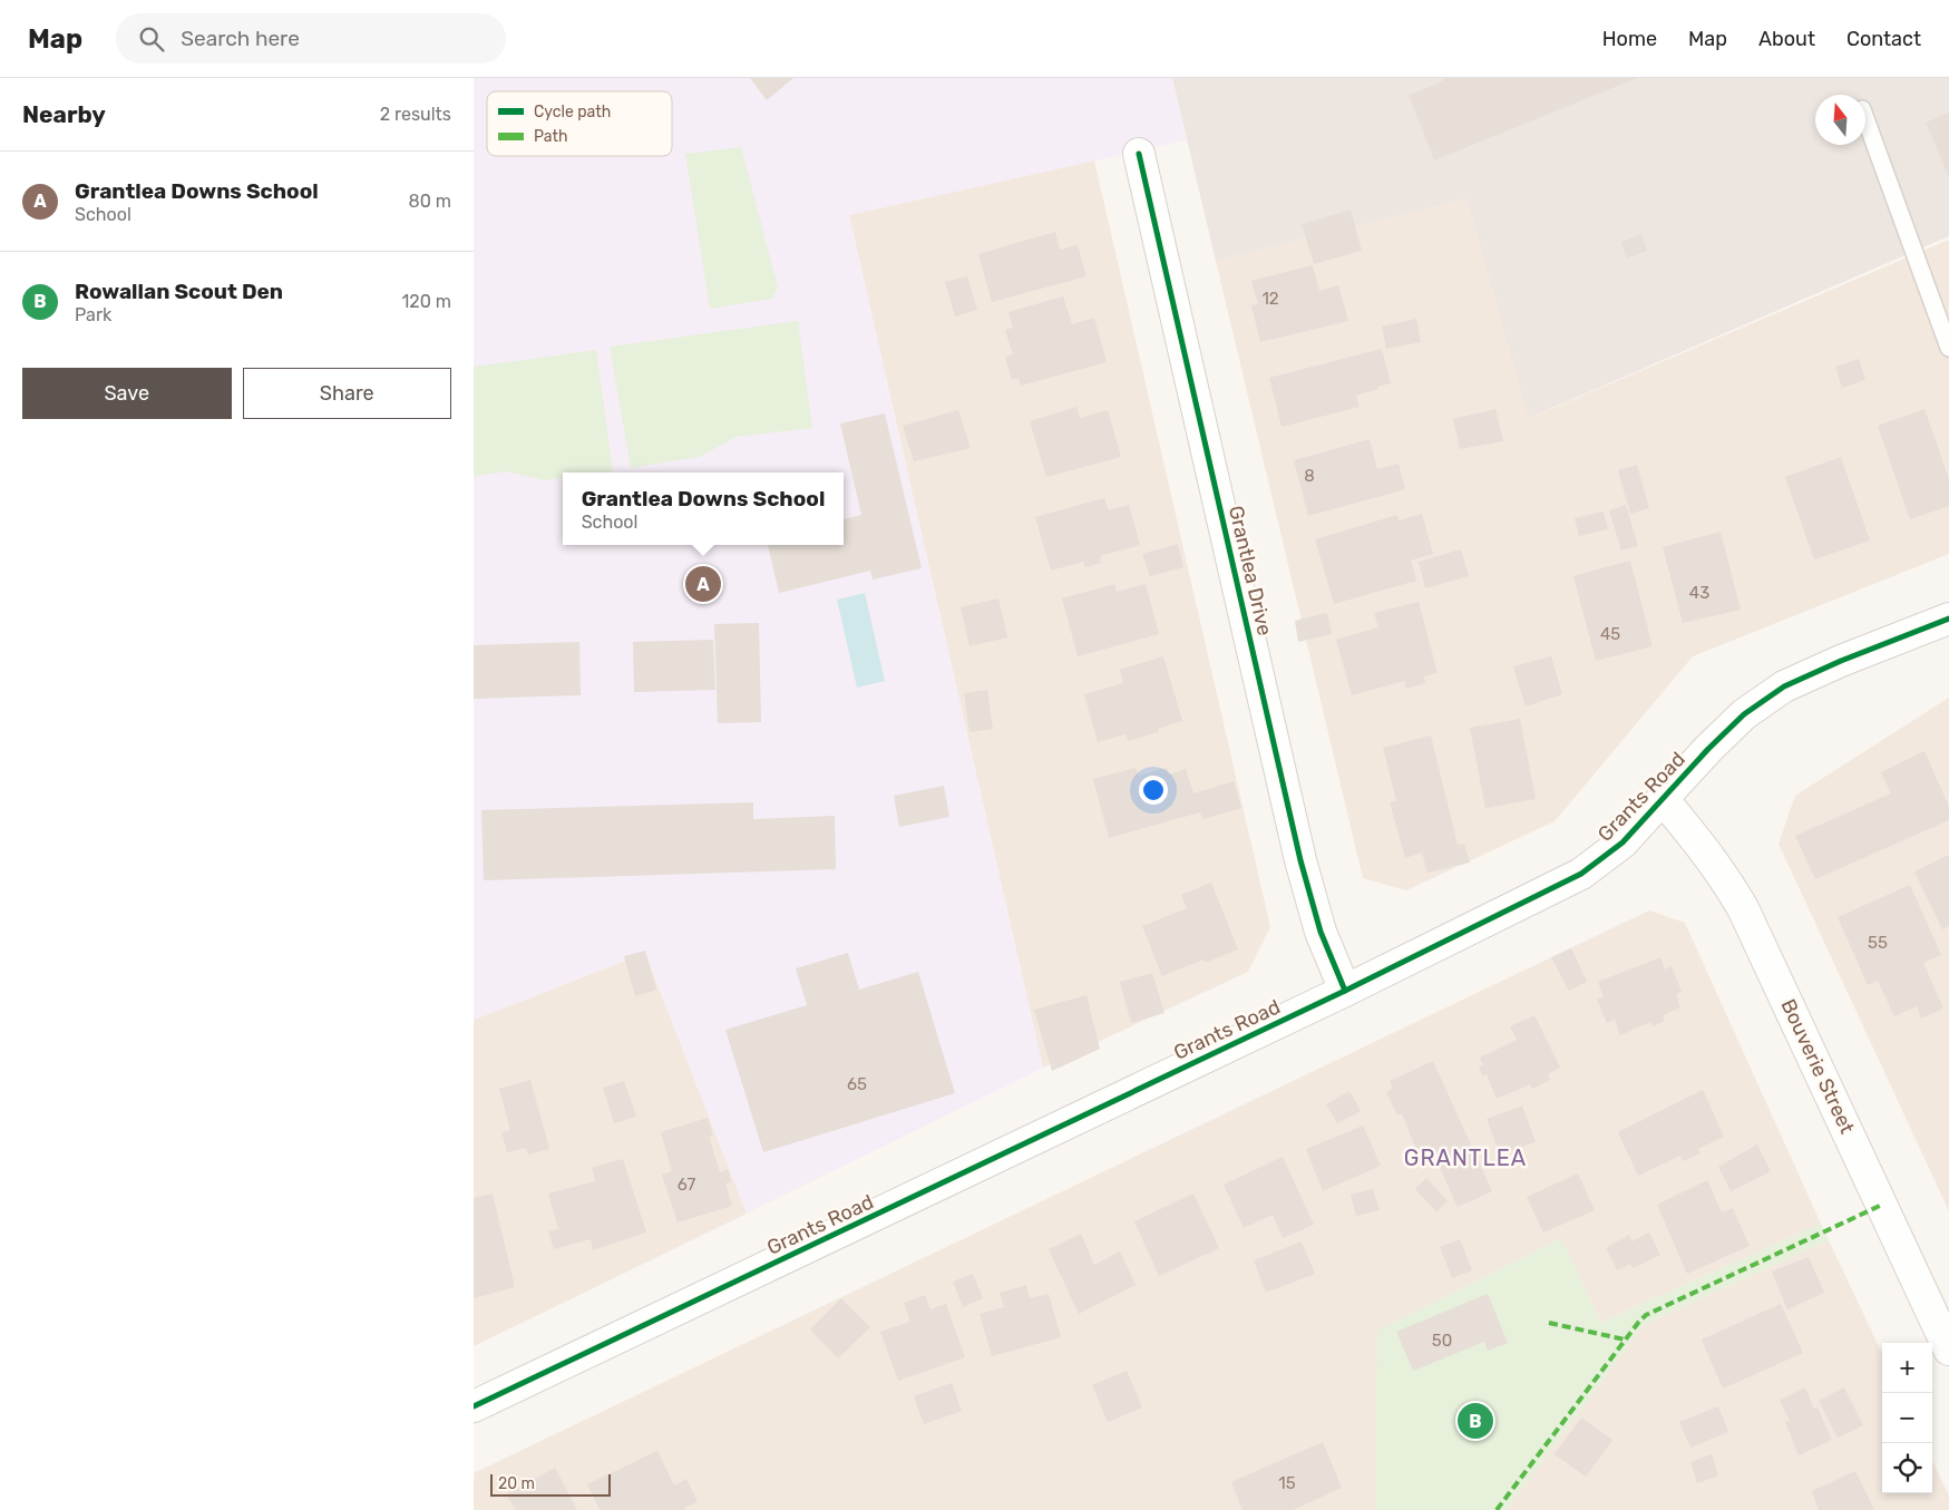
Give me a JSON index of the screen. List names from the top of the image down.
{
  "streets": {
    "street": ["Grantlea Drive", "Grants Road", "Bouverie Street"]
  },
  "crossings": [
    ["Grantlea Drive", "Grants Road"],
    ["Grants Road", "Bouverie Street"]
  ],
  "districts": ["GRANTLEA"],
  "house_numbers": [
    "12",
    "8",
    "43",
    "45",
    "55",
    "65",
    "67",
    "50",
    "15"
  ],
  "legend": ["Cycle path", "Path"],
  "scale_bar": "20 m",
  "north": "top",
  "page": {
    "header": "Map",
    "search": "Search here",
    "nav": [
      "Home",
      "Map",
      "About",
      "Contact"
    ],
    "heading": ["Nearby", "2 results"],
    "list": [
      {
        "mark": "A",
        "name": "Grantlea Downs School",
        "note": "School",
        "value": "80 m"
      },
      {
        "mark": "B",
        "name": "Rowallan Scout Den",
        "note": "Park",
        "value": "120 m"
      }
    ],
    "buttons": ["Save", "Share"],
    "popup": ["Grantlea Downs School", "School"],
    "pins": ["A", "B"],
    "map_buttons": ["+", "−"],
    "scale": "20 m"
  }
}
